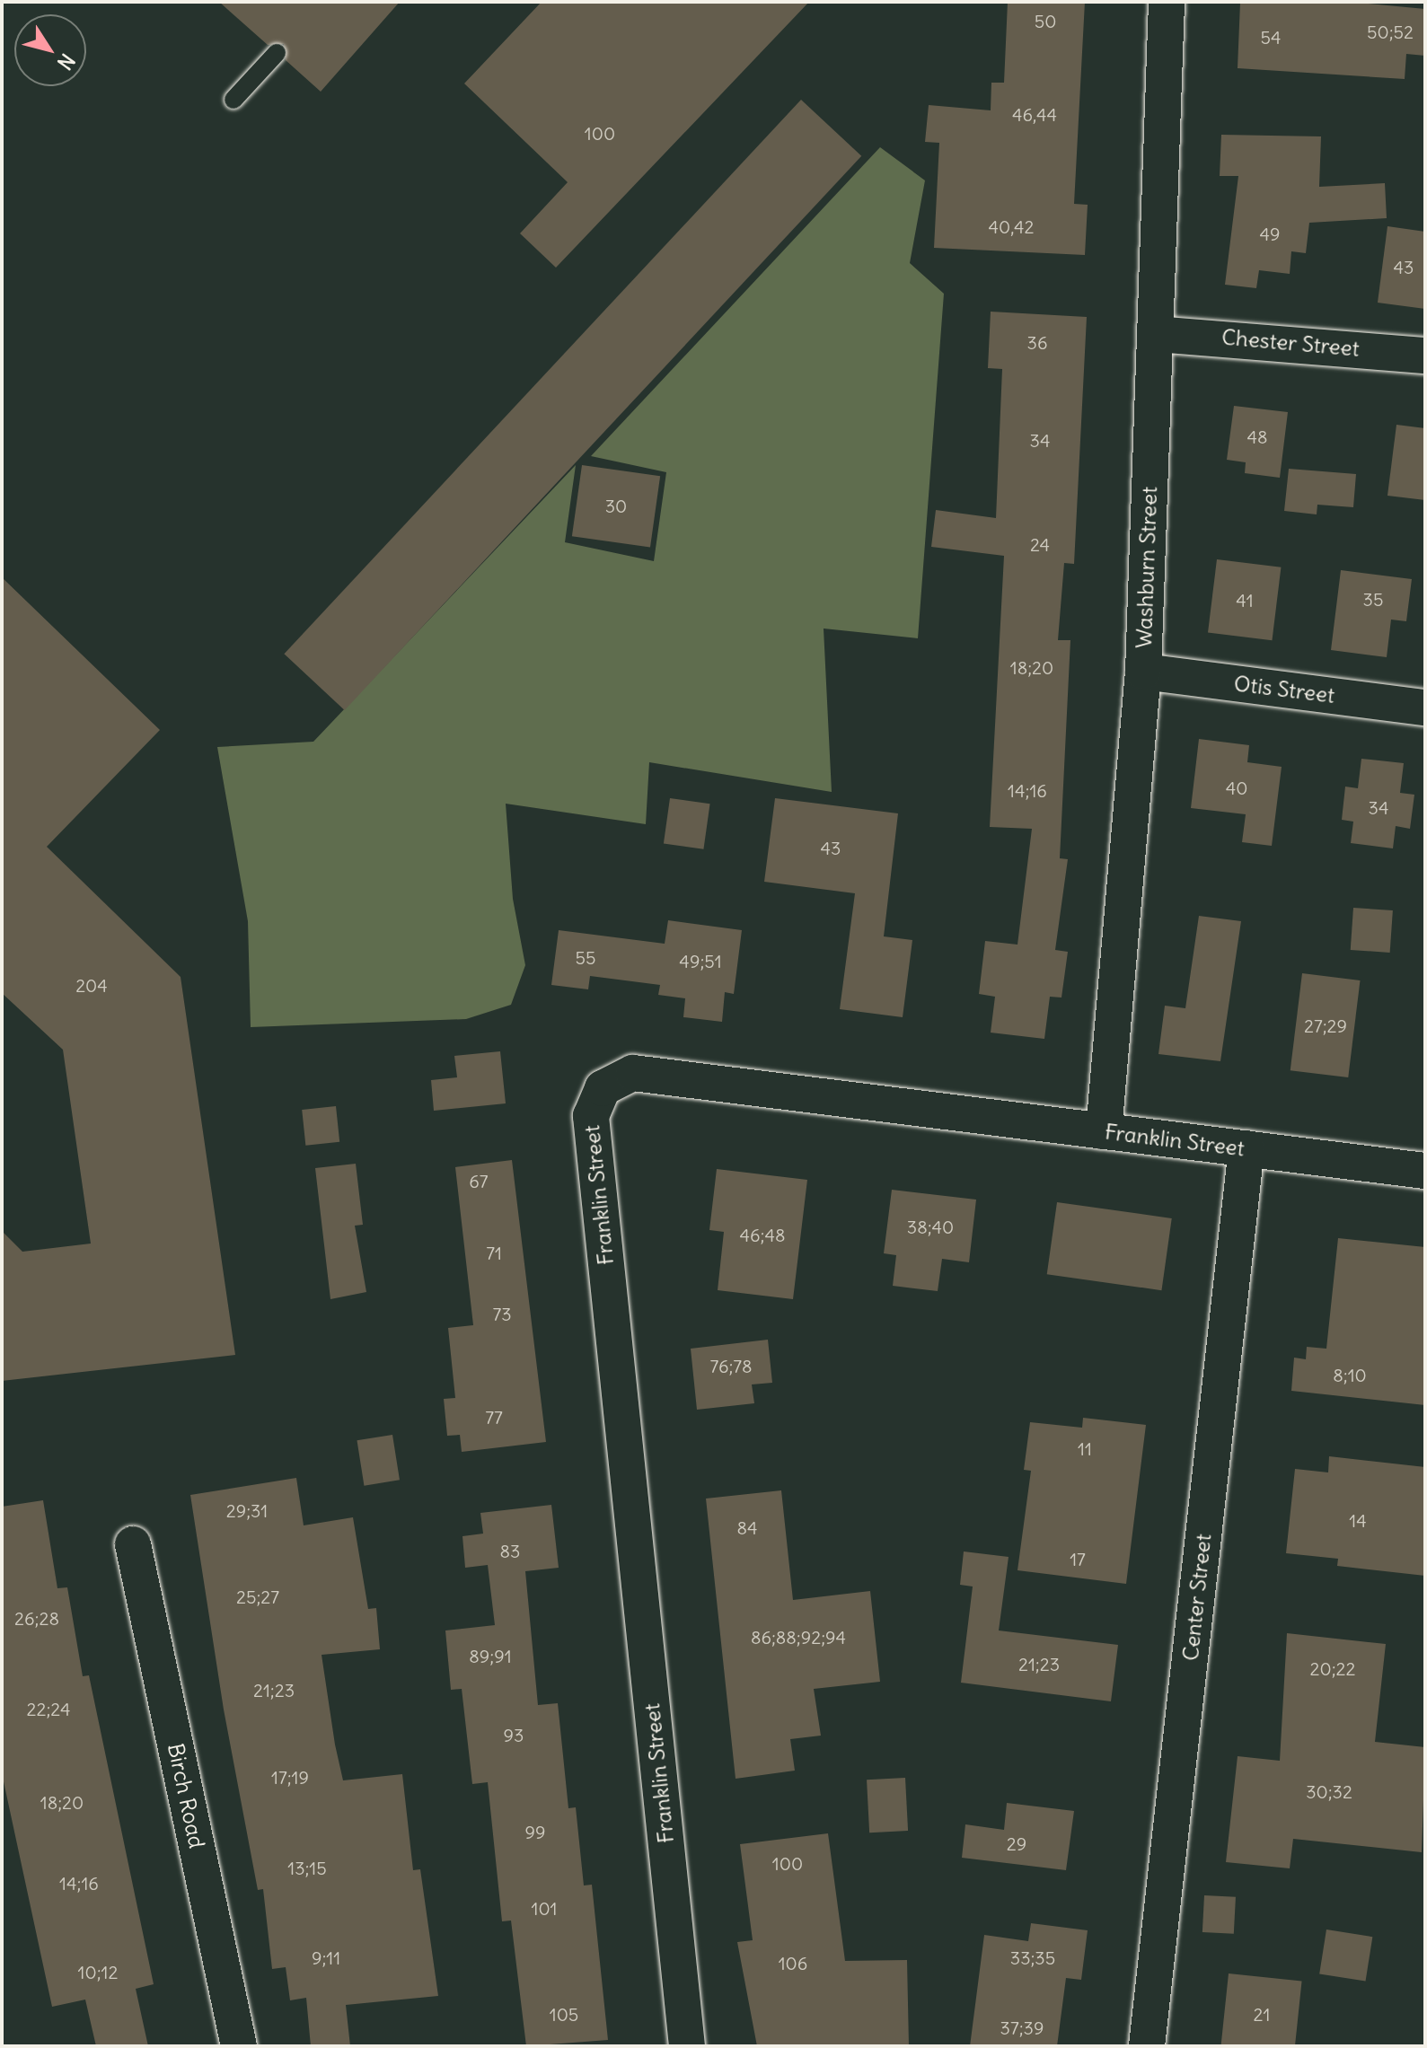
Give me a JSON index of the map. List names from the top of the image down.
{
  "streets": {
    "street": [
      "Chester Street",
      "Washburn Street",
      "Otis Street",
      "Franklin Street",
      "Center Street",
      "Birch Road"
    ]
  },
  "crossings": [
    ["Chester Street", "Washburn Street"],
    ["Washburn Street", "Otis Street"],
    ["Washburn Street", "Franklin Street"],
    ["Franklin Street", "Center Street"]
  ],
  "house_numbers": [
    "50",
    "50;52",
    "54",
    "46,44",
    "100",
    "40,42",
    "49",
    "43",
    "36",
    "48",
    "34",
    "30",
    "24",
    "35",
    "41",
    "18;20",
    "40",
    "14;16",
    "34",
    "43",
    "55",
    "49;51",
    "204",
    "27;29",
    "67",
    "38;40",
    "46;48",
    "71",
    "73",
    "76;78",
    "8;10",
    "77",
    "11",
    "29;31",
    "14",
    "84",
    "83",
    "17",
    "25;27",
    "26;28",
    "86;88;92;94",
    "89;91",
    "21;23",
    "20;22",
    "21;23",
    "22;24",
    "93",
    "17;19",
    "30;32",
    "18;20",
    "99",
    "29",
    "100",
    "13;15",
    "14;16",
    "101",
    "9;11",
    "33;35",
    "106",
    "10;12",
    "105",
    "21",
    "37;39"
  ],
  "north": "bottom right"
}
